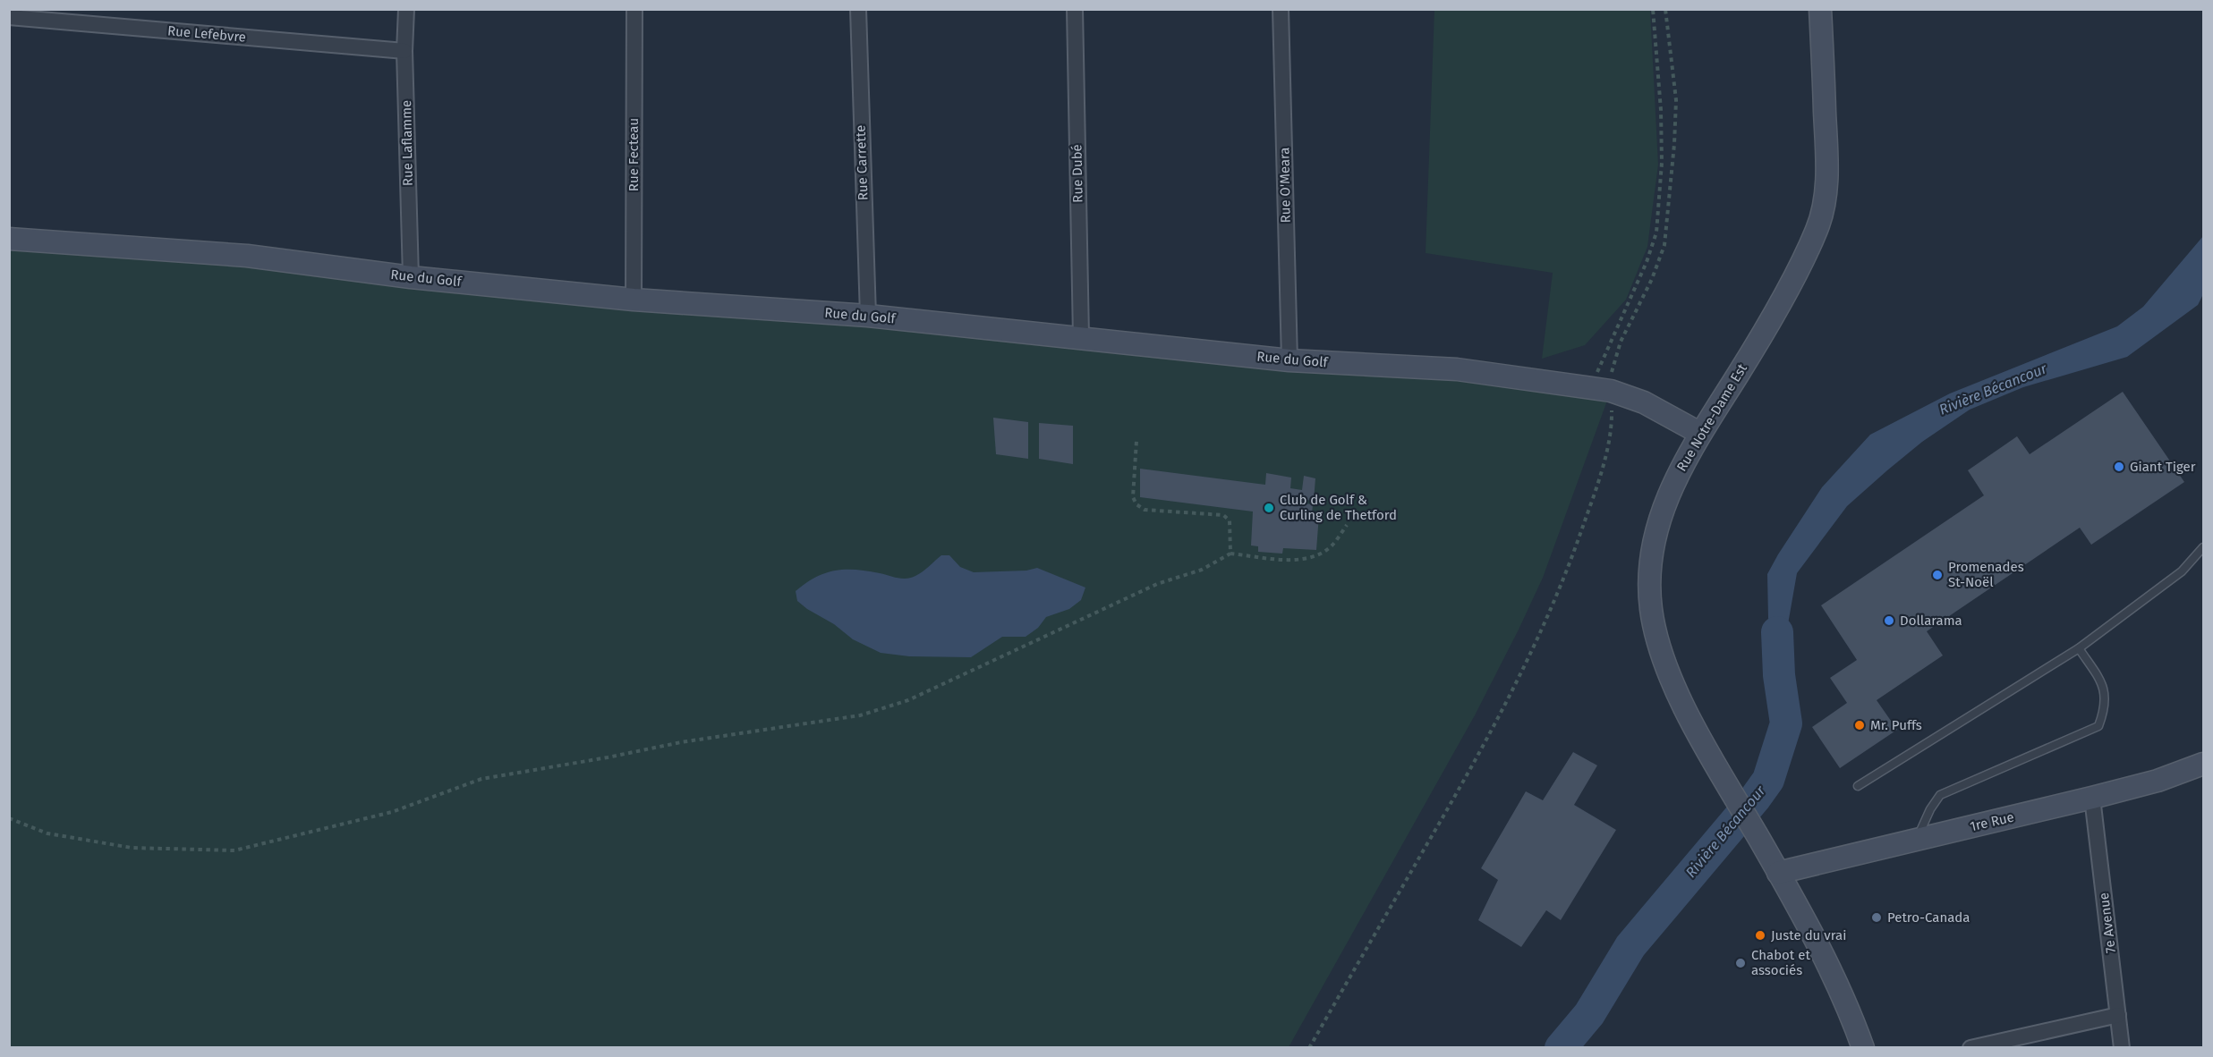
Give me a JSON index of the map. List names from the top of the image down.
{
  "streets": {
    "street": [
      "Rue Lefebvre",
      "Rue Laflamme",
      "Rue Fecteau",
      "Rue Carrette",
      "Rue Dubé",
      "Rue O'Meara",
      "Rue du Golf",
      "Rue Notre-Dame Est",
      "1re Rue",
      "7e Avenue"
    ]
  },
  "crossings": [
    ["Rue Lefebvre", "Rue Laflamme"],
    ["Rue Laflamme", "Rue du Golf"],
    ["Rue Fecteau", "Rue du Golf"],
    ["Rue Carrette", "Rue du Golf"],
    ["Rue Dubé", "Rue du Golf"],
    ["Rue O'Meara", "Rue du Golf"],
    ["Rue du Golf", "Rue Notre-Dame Est"],
    ["Rue Notre-Dame Est", "1re Rue"],
    ["1re Rue", "7e Avenue"]
  ],
  "water": ["Rivière Bécancour"],
  "places": [
    "Giant Tiger",
    "Club de Golf & Curling de Thetford",
    "Promenades St-Noël",
    "Dollarama",
    "Mr. Puffs",
    "Petro-Canada",
    "Juste du vrai",
    "Chabot et associés"
  ]
}
